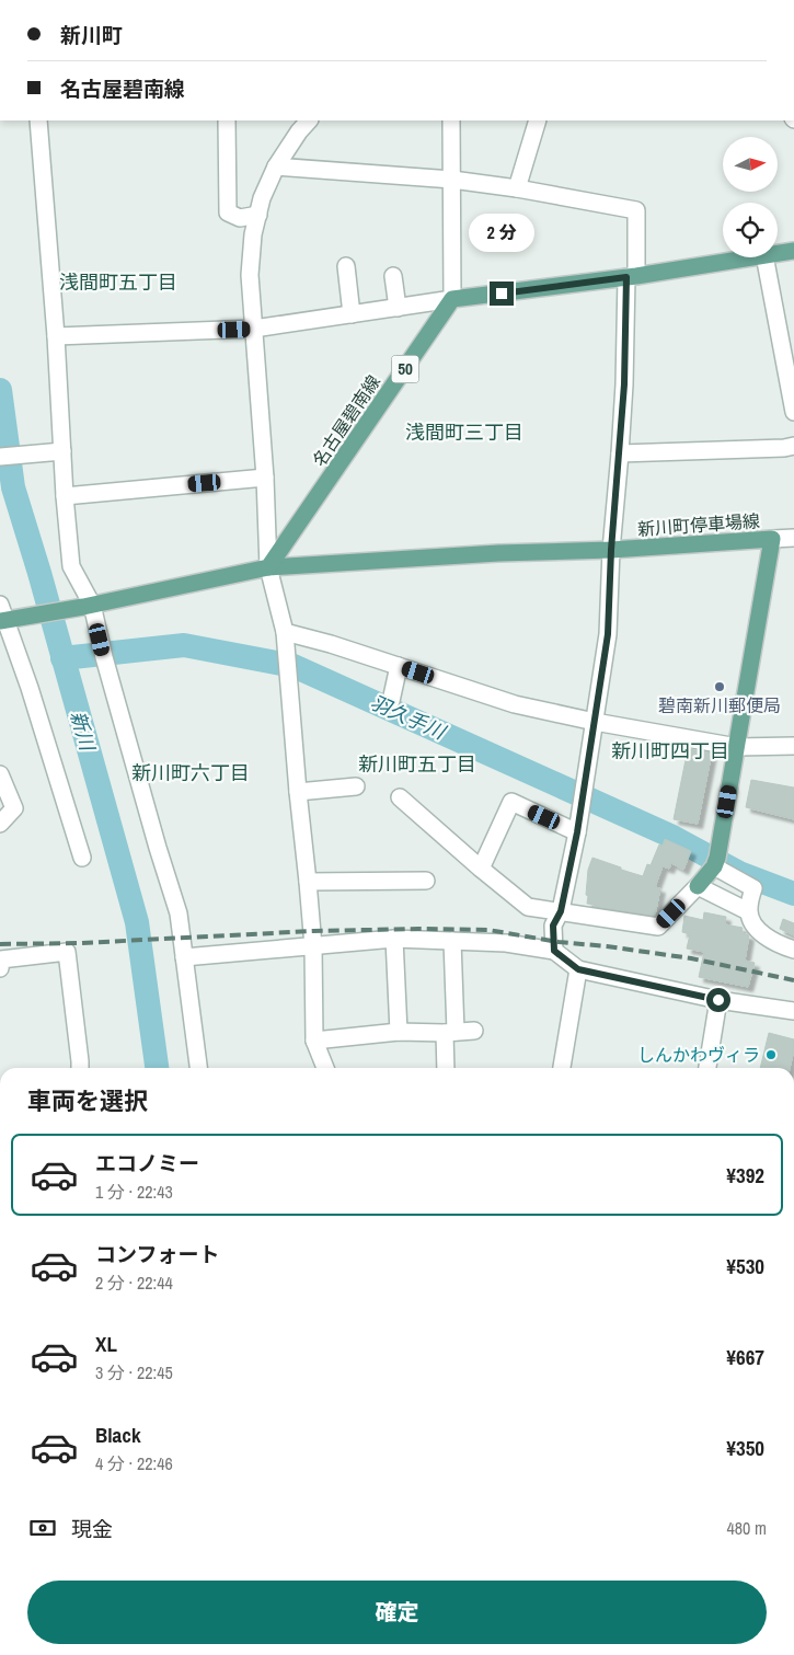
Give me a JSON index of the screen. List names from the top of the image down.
{
  "streets": {
    "main road": ["50", "名古屋碧南線", "新川町停車場線"]
  },
  "crossings": [
    ["名古屋碧南線", "新川町停車場線"]
  ],
  "districts": [
    "浅間町五丁目",
    "浅間町三丁目",
    "新川町四丁目",
    "新川町五丁目",
    "新川町六丁目"
  ],
  "water": ["羽久手川", "新川"],
  "places": ["碧南新川郵便局", "しんかわヴィラ"],
  "north": "right",
  "page": {
    "banner": ["新川町", "名古屋碧南線"],
    "bubble": "2 分",
    "heading": "車両を選択",
    "list": [
      {
        "name": "エコノミー",
        "note": "1 分 · 22:43",
        "value": "¥392"
      },
      {
        "name": "コンフォート",
        "note": "2 分 · 22:44",
        "value": "¥530"
      },
      {
        "name": "XL",
        "note": "3 分 · 22:45",
        "value": "¥667"
      },
      {
        "name": "Black",
        "note": "4 分 · 22:46",
        "value": "¥350"
      }
    ],
    "pay": ["現金", "480 m"],
    "buttons": "確定"
  }
}
